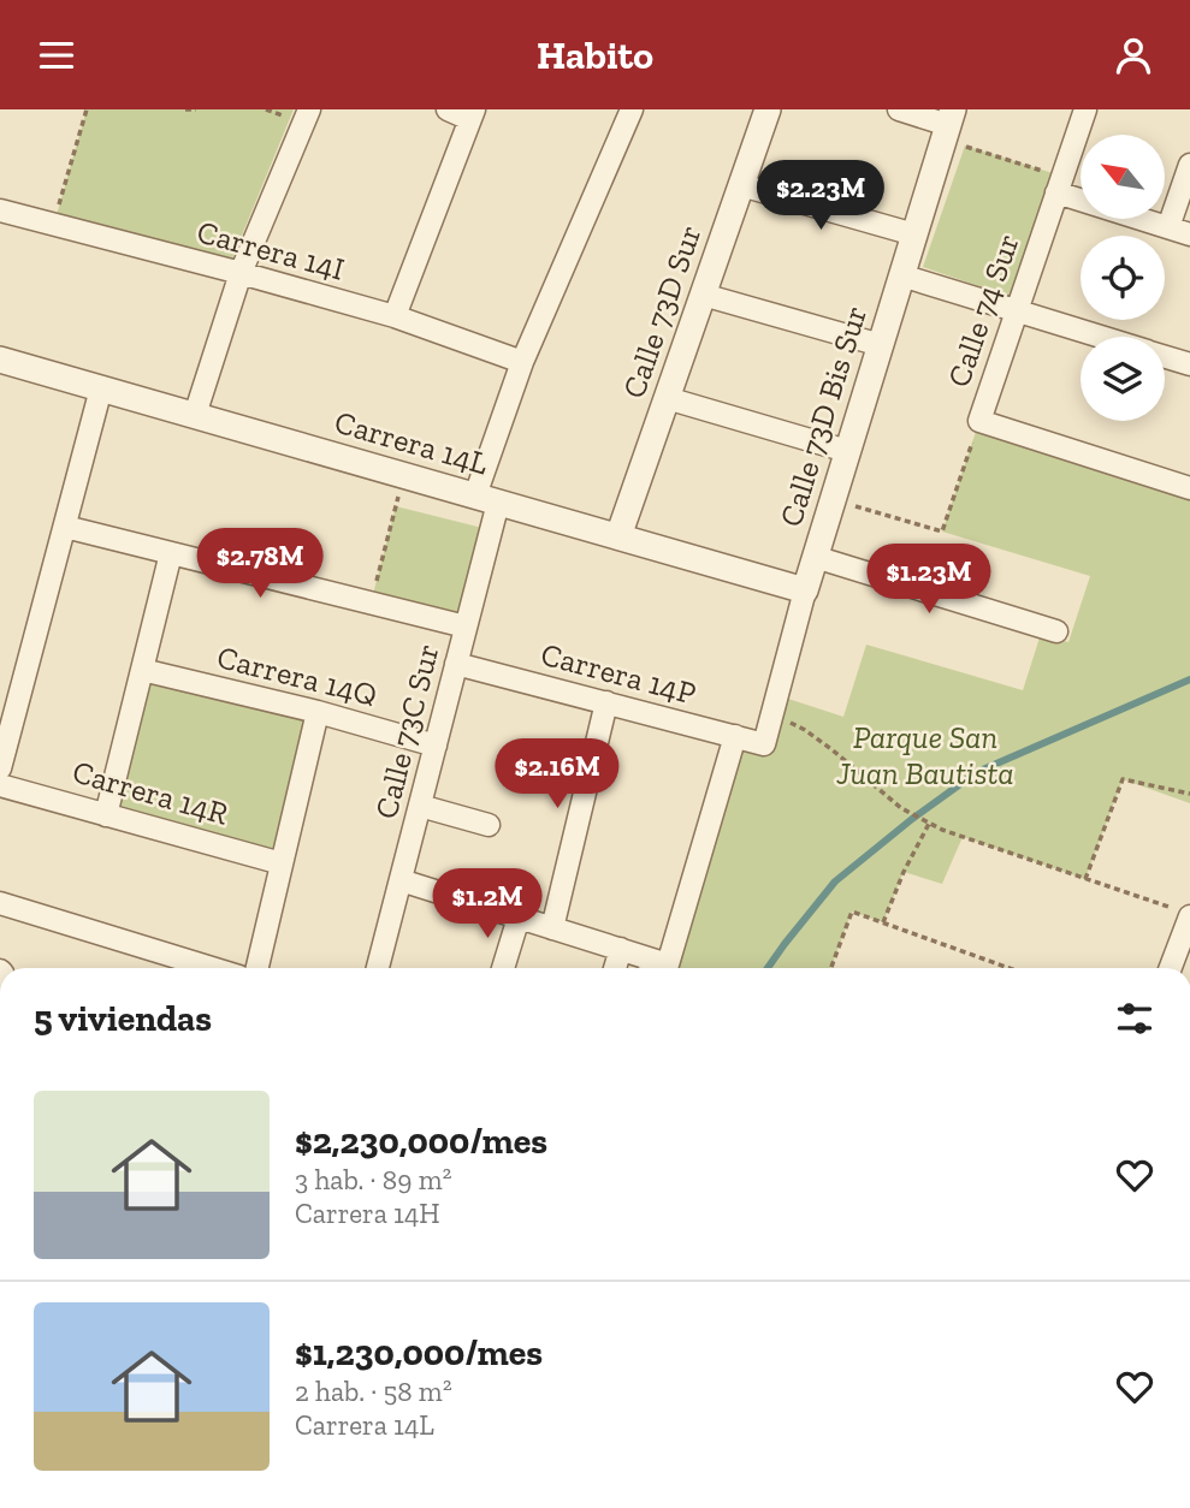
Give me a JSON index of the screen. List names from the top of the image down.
{
  "streets": {
    "street": [
      "Carrera 14I",
      "Calle 74 Sur",
      "Calle 73D Sur",
      "Calle 73D Bis Sur",
      "Carrera 14L",
      "Carrera 14P",
      "Carrera 14Q",
      "Calle 73C Sur",
      "Carrera 14R"
    ]
  },
  "crossings": [
    ["Carrera 14I", "Calle 73C Sur"],
    ["Calle 74 Sur", "Calle 73D Bis Sur"],
    ["Calle 73D Sur", "Carrera 14L"],
    ["Calle 73D Bis Sur", "Carrera 14L"],
    ["Calle 73D Bis Sur", "Carrera 14P"],
    ["Carrera 14L", "Calle 73C Sur"],
    ["Carrera 14P", "Calle 73C Sur"],
    ["Carrera 14Q", "Calle 73C Sur"]
  ],
  "parks": ["Parque San Juan Bautista"],
  "north": "top left",
  "page": {
    "header": "Habito",
    "price": [
      "$2.23M",
      "$2.78M",
      "$1.23M",
      "$2.16M",
      "$1.2M"
    ],
    "heading": "5 viviendas",
    "list": [
      {
        "name": "$2,230,000/mes",
        "note": "3 hab. · 89 m² · Carrera 14H"
      },
      {
        "name": "$1,230,000/mes",
        "note": "2 hab. · 58 m² · Carrera 14L"
      }
    ]
  }
}
